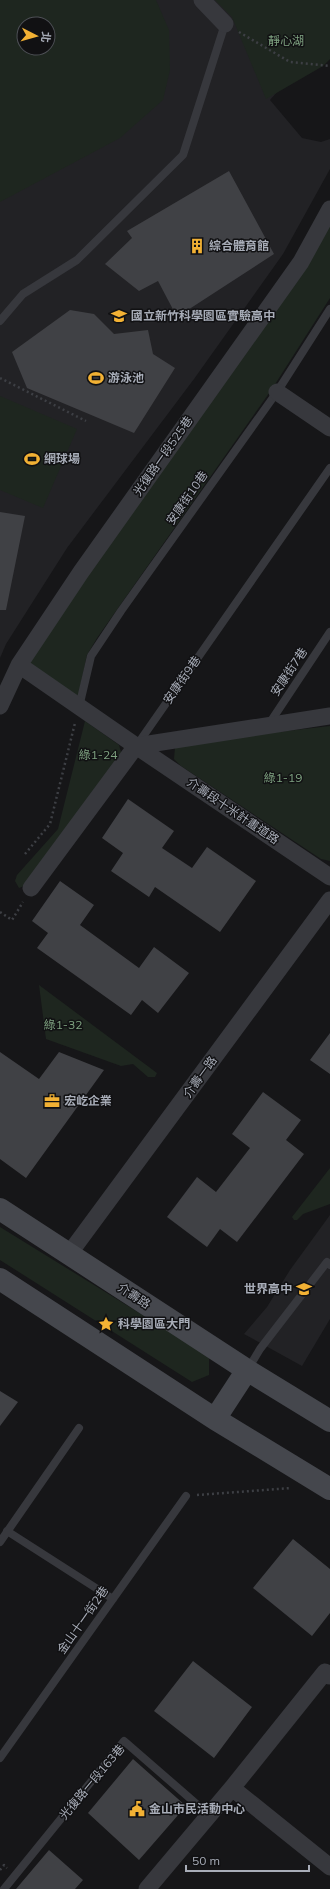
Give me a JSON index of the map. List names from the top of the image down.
{
  "streets": {
    "street": [
      "光復路一段525巷",
      "安康街9巷",
      "介壽段十米計畫道路",
      "介壽一路",
      "介壽路"
    ],
    "lane": [
      "安康街10巷",
      "安康街7巷",
      "金山十一街2巷",
      "光復路一段163巷"
    ]
  },
  "crossings": [
    ["安康街10巷", "介壽段十米計畫道路"],
    ["安康街9巷", "介壽段十米計畫道路"],
    ["介壽一路", "介壽路"]
  ],
  "parks": [
    "靜心湖",
    "綠1-24",
    "綠1-19",
    "綠1-32"
  ],
  "places": {
    "building": ["綜合體育館"],
    "school or university": ["國立新竹科學園區實驗高中", "世界高中"],
    "sports": ["游泳池", "網球場"],
    "office": ["宏屹企業"],
    "place": ["科學園區大門"],
    "public building": ["金山市民活動中心"]
  },
  "scale_bar": "50 m",
  "north": "right"
}
